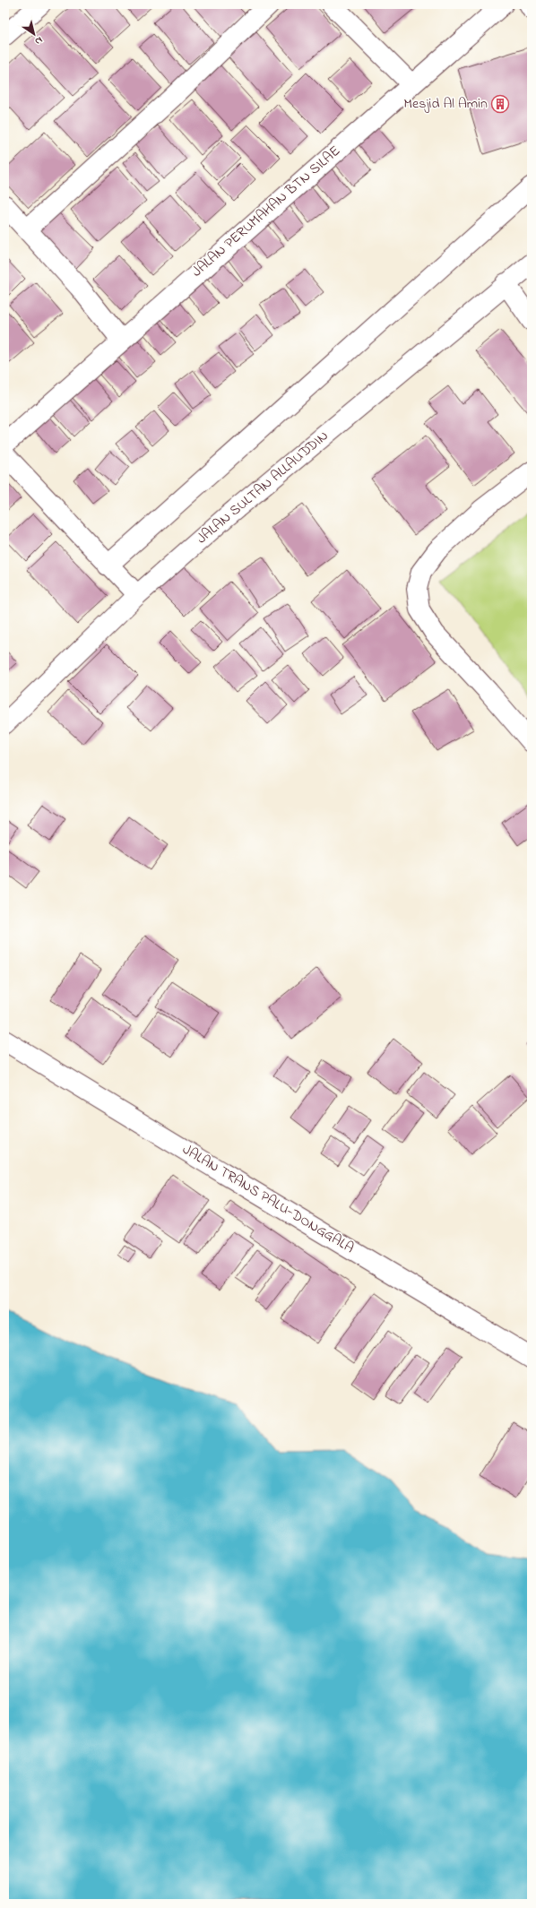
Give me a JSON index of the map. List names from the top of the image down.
{
  "streets": {
    "main road": ["JALAN PERUMAHAN BTN SILAE", "JALAN SULTAN ALLAUDDIN", "JALAN TRANS PALU-DONGGALA"]
  },
  "places": {
    "building": ["Mesjid Al Amin"]
  },
  "north": "bottom right"
}
